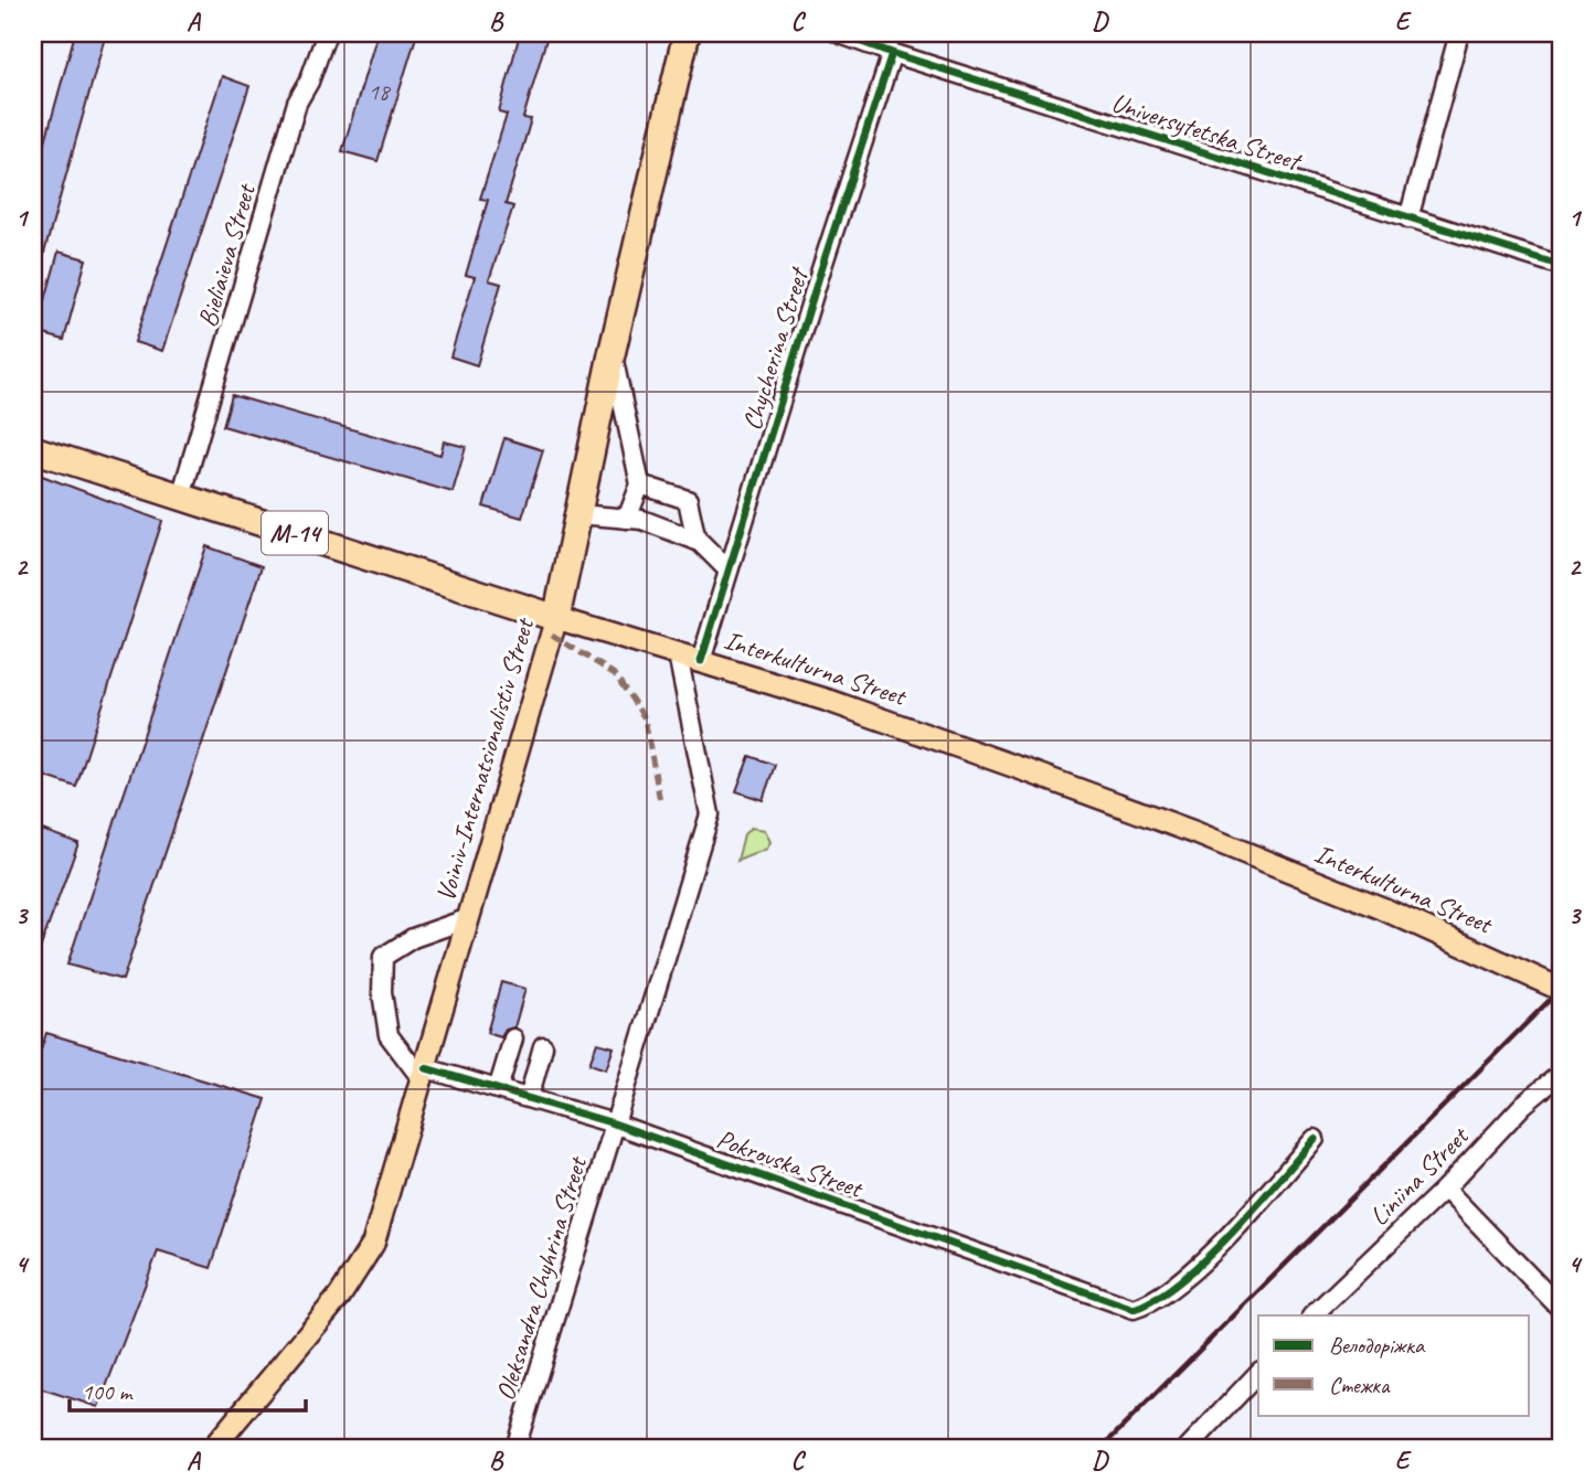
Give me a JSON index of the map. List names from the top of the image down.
{
  "streets": {
    "highway": ["М-14", "Interkulturna Street", "Voiniv-Internatsionalistiv Street"],
    "street": [
      "Universytetska Street",
      "Bieliaieva Street",
      "Chycherina Street",
      "Pokrovska Street",
      "Liniina Street",
      "Oleksandra Chyhrina Street"
    ]
  },
  "crossings": [
    ["Universytetska Street", "Chycherina Street"],
    ["Bieliaieva Street", "Interkulturna Street"],
    ["Chycherina Street", "Interkulturna Street"],
    ["Interkulturna Street", "Voiniv-Internatsionalistiv Street"],
    ["Interkulturna Street", "Oleksandra Chyhrina Street"],
    ["Voiniv-Internatsionalistiv Street", "Pokrovska Street"],
    ["Pokrovska Street", "Oleksandra Chyhrina Street"]
  ],
  "house_numbers": ["18"],
  "legend": ["Велодоріжка", "Стежка"],
  "scale_bar": "100 m",
  "grid": {
    "columns": [
      "A",
      "B",
      "C",
      "D",
      "E"
    ],
    "rows": [
      "1",
      "2",
      "3",
      "4"
    ]
  }
}
